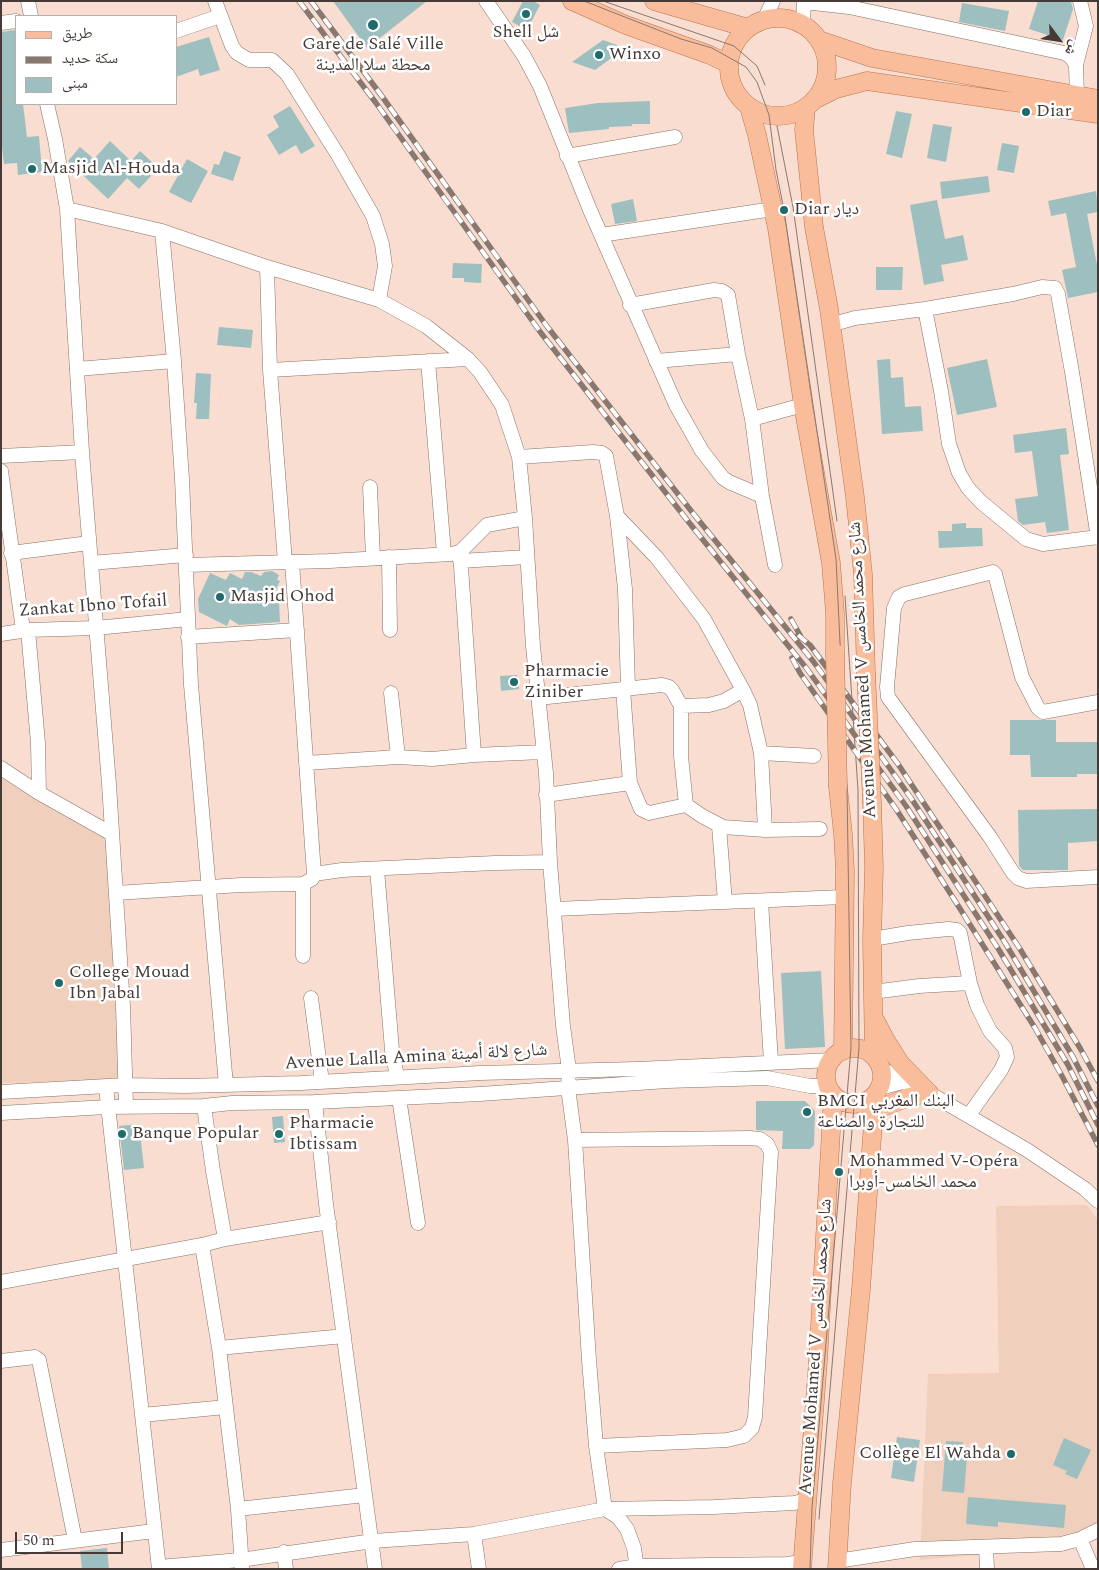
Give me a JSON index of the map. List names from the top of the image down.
{
  "streets": {
    "main road": ["Avenue Mohamed V شارع محمد الخامس"],
    "street": ["Zankat Ibno Tofail", "Avenue Lalla Amina شارع لالة أمينة"]
  },
  "crossings": [
    ["Avenue Mohamed V شارع محمد الخامس", "Avenue Lalla Amina شارع لالة أمينة"]
  ],
  "places": [
    "Shell شل",
    "Gare de Salé Ville محطة سلا المدينة",
    "Winxo",
    "Diar",
    "Masjid Al-Houda",
    "Diar ديار",
    "Masjid Ohod",
    "Pharmacie Ziniber",
    "College Mouad Ibn Jabal",
    "BMCI البنك المغربي للتجارة والصناعة",
    "Banque Popular",
    "Pharmacie Ibtissam",
    "Mohammed V-Opéra محمد الخامس-أوبرا",
    "Collège El Wahda"
  ],
  "legend": ["طريق", "سكة حديد", "مبنى"],
  "scale_bar": "50 m",
  "north": "bottom right"
}
